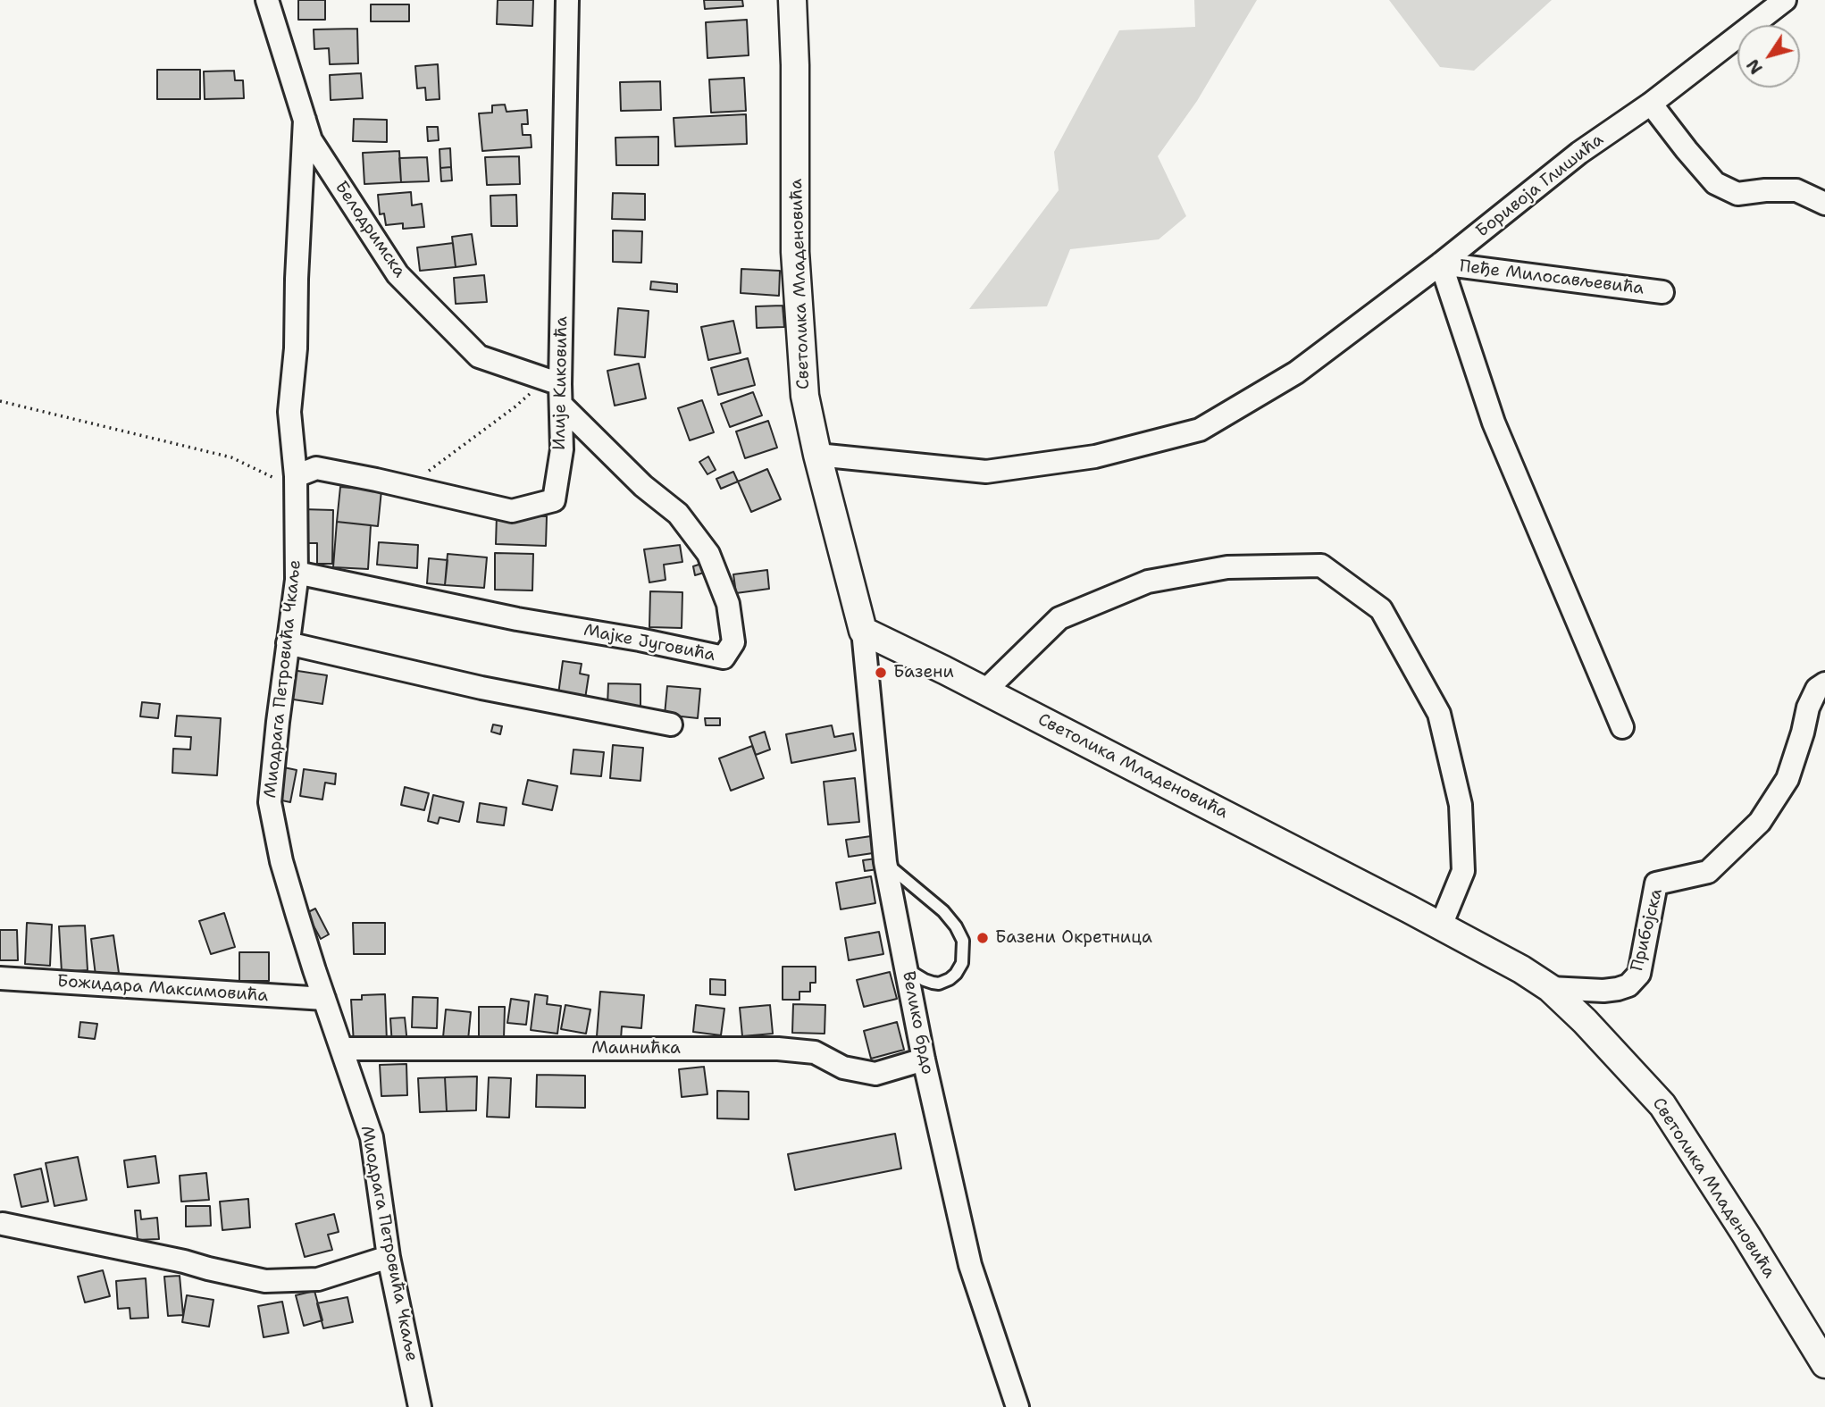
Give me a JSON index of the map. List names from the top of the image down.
{
  "streets": {
    "street": [
      "Боривоја Глишића",
      "Белодримска",
      "Пеђе Милосављевића",
      "Светолика Младеновића",
      "Илије Киковића",
      "Мајке Југовића",
      "Миодрага Петровића Чкаље",
      "Прибојска",
      "Божидара Максимовића",
      "Велико брдо",
      "Маинићка"
    ]
  },
  "crossings": [
    ["Боривоја Глишића", "Пеђе Милосављевића"],
    ["Боривоја Глишића", "Светолика Младеновића"],
    ["Белодримска", "Илије Киковића"],
    ["Белодримска", "Мајке Југовића"],
    ["Белодримска", "Миодрага Петровића Чкаље"],
    ["Светолика Младеновића", "Прибојска"],
    ["Светолика Младеновића", "Велико брдо"],
    ["Илије Киковића", "Мајке Југовића"],
    ["Илије Киковића", "Миодрага Петровића Чкаље"],
    ["Мајке Југовића", "Миодрага Петровића Чкаље"],
    ["Миодрага Петровића Чкаље", "Божидара Максимовића"],
    ["Миодрага Петровића Чкаље", "Маинићка"],
    ["Велико брдо", "Маинићка"]
  ],
  "places": ["Базени", "Базени Окретница"],
  "north": "bottom left"
}
